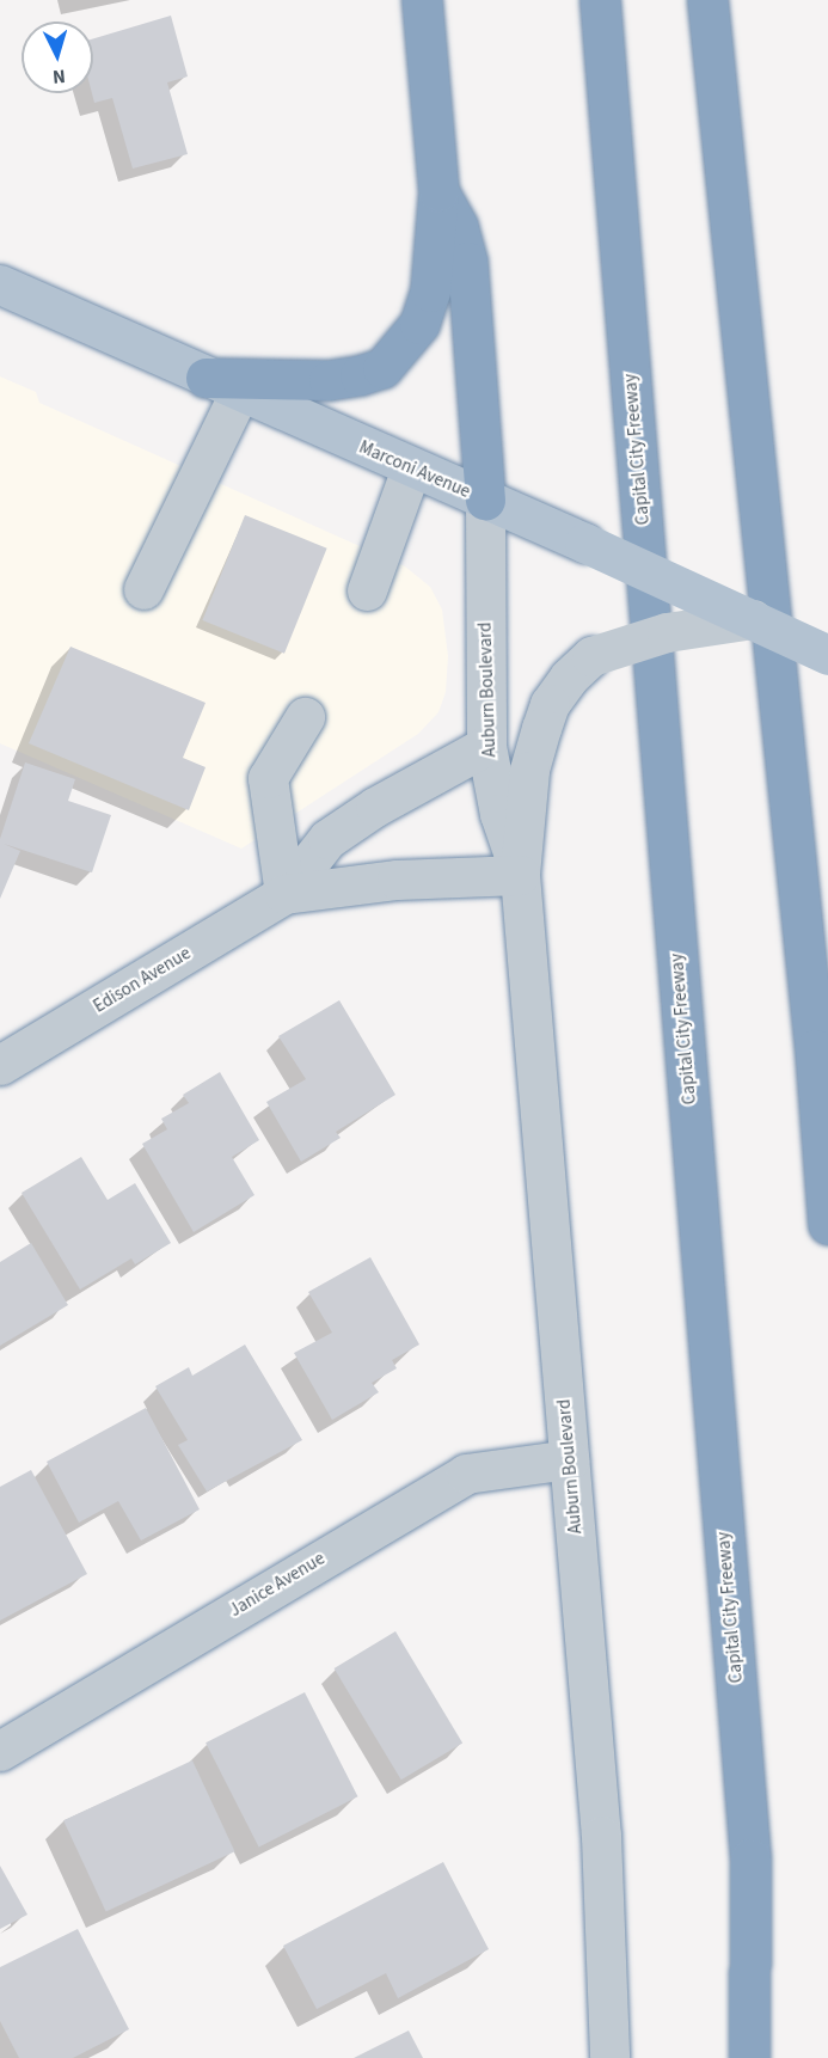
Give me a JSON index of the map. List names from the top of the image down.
{
  "streets": {
    "highway": ["Capital City Freeway"],
    "main road": ["Marconi Avenue"],
    "street": ["Auburn Boulevard", "Edison Avenue", "Janice Avenue"]
  },
  "crossings": [
    ["Marconi Avenue", "Auburn Boulevard"],
    ["Auburn Boulevard", "Edison Avenue"],
    ["Auburn Boulevard", "Janice Avenue"]
  ],
  "north": "bottom"
}
